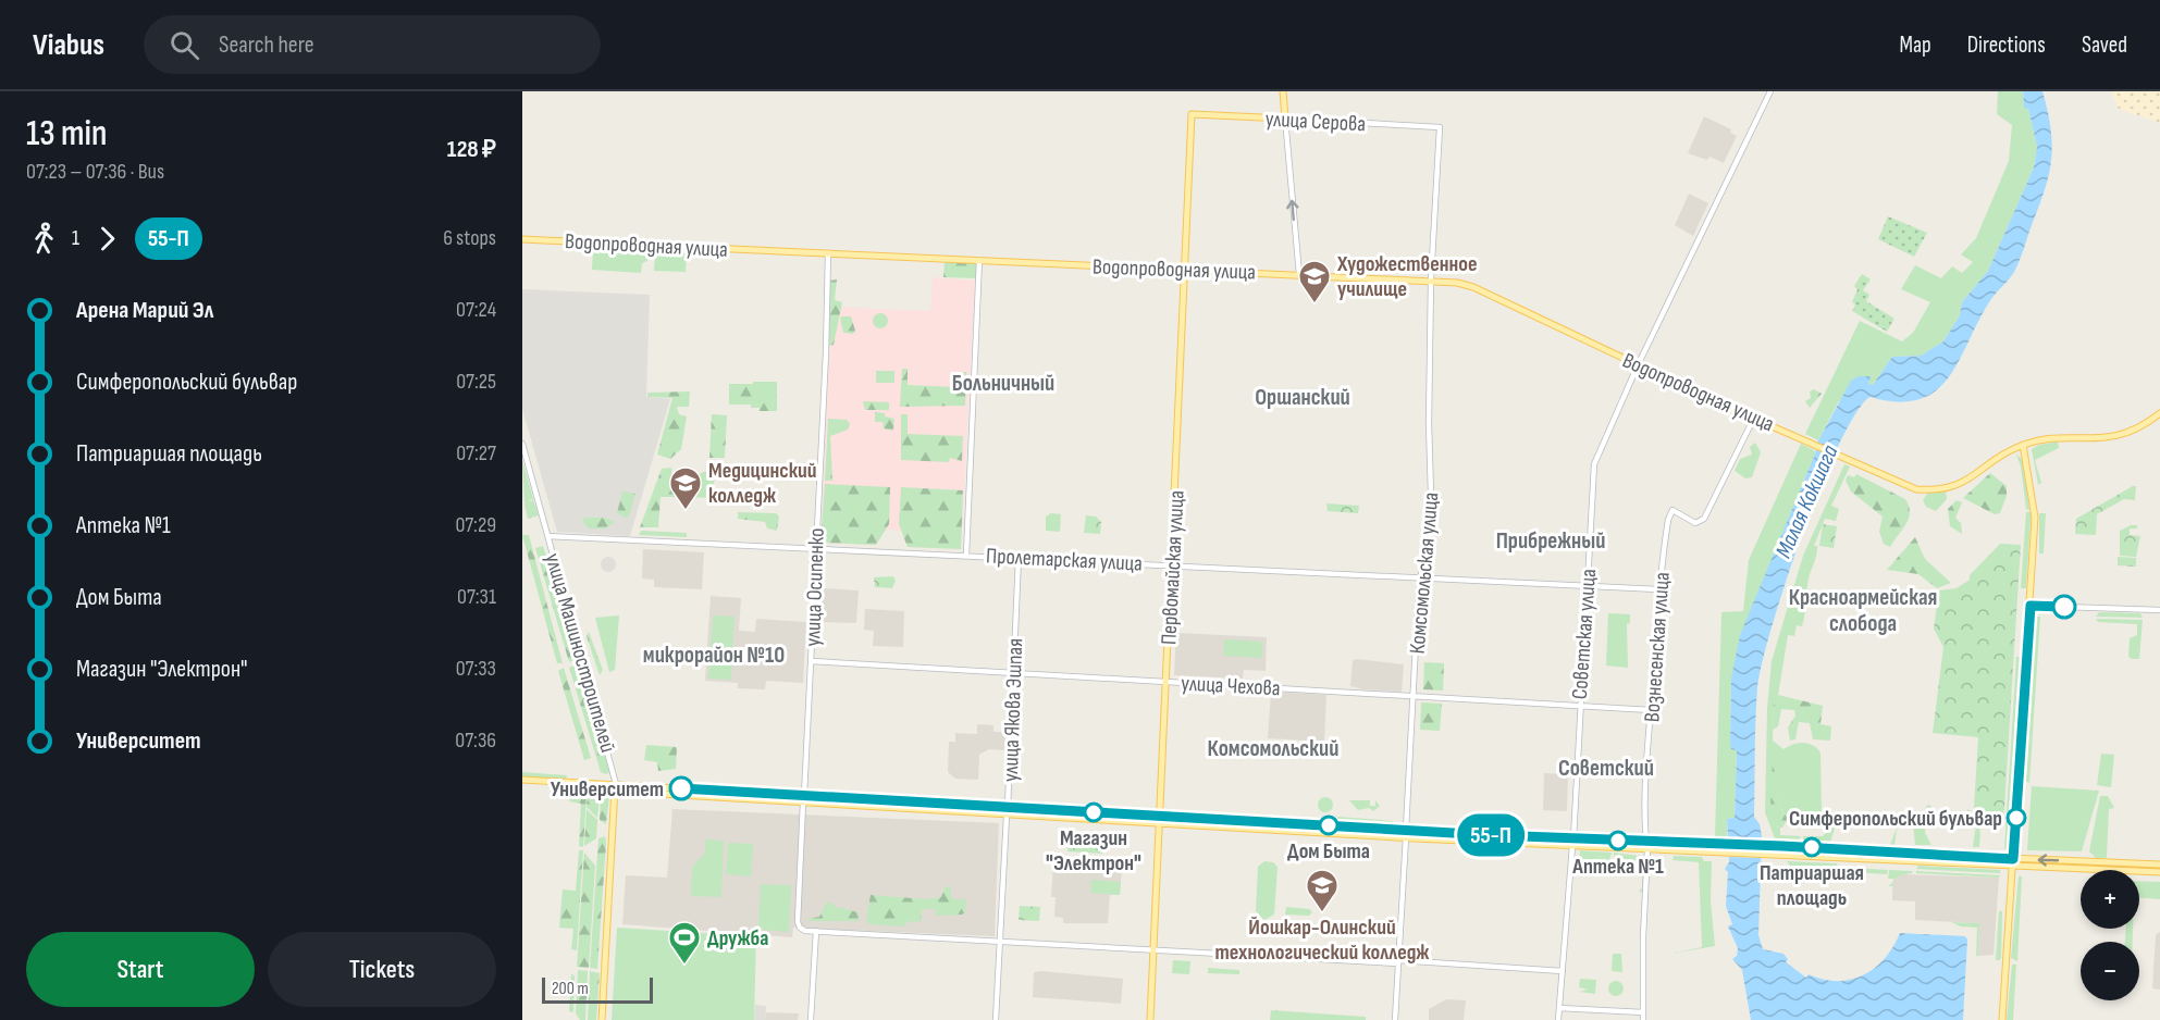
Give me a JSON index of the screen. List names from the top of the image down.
{
  "streets": {
    "main road": [
      "улица Серова",
      "Водопроводная улица",
      "Первомайская улица",
      "Комсомольская улица",
      "Вознесенская улица",
      "улица Машиностроителей",
      "улица Якова Эшпая"
    ],
    "street": [
      "Пролетарская улица",
      "улица Осипенко",
      "Советская улица",
      "улица Чехова"
    ]
  },
  "crossings": [
    ["улица Серова", "Первомайская улица"],
    ["улица Серова", "Комсомольская улица"],
    ["Водопроводная улица", "Первомайская улица"],
    ["Водопроводная улица", "Комсомольская улица"],
    ["Водопроводная улица", "улица Осипенко"],
    ["Водопроводная улица", "Советская улица"],
    ["Водопроводная улица", "Вознесенская улица"],
    ["Пролетарская улица", "Первомайская улица"],
    ["Пролетарская улица", "Комсомольская улица"],
    ["Пролетарская улица", "улица Осипенко"],
    ["Пролетарская улица", "Советская улица"],
    ["Пролетарская улица", "Вознесенская улица"],
    ["Пролетарская улица", "улица Машиностроителей"],
    ["Пролетарская улица", "улица Якова Эшпая"],
    ["Первомайская улица", "улица Чехова"],
    ["Комсомольская улица", "улица Чехова"],
    ["улица Осипенко", "улица Чехова"],
    ["Советская улица", "улица Чехова"],
    ["Вознесенская улица", "улица Чехова"],
    ["улица Чехова", "улица Якова Эшпая"]
  ],
  "districts": [
    "Больничный",
    "Оршанский",
    "Прибрежный",
    "Красноармейская слобода",
    "микрорайон №10",
    "Комсомольский",
    "Советский"
  ],
  "water": ["Малая Кокшага"],
  "places": {
    "school or university": ["Художественное училище", "Медицинский колледж", "Йошкар-Олинский технологический колледж"],
    "other": [
      "Университет",
      "Магазин \"Электрон\"",
      "Симферопольский бульвар",
      "Дом Быта",
      "Аптека №1",
      "Патриаршая площадь"
    ],
    "sports": ["Дружба"]
  },
  "lines": ["bus line 55-П"],
  "scale_bar": "200 m",
  "page": {
    "header": "Viabus",
    "search": "Search here",
    "nav": ["Map", "Directions", "Saved"],
    "heading": ["13 min", "07:23 – 07:36 · Bus", "128 ₽"],
    "on_map": "55-П",
    "legs": ["1", "55-П", "6 stops"],
    "list": [
      {
        "name": "Арена Марий Эл",
        "value": "07:24"
      },
      {
        "name": "Симферопольский бульвар",
        "value": "07:25"
      },
      {
        "name": "Патриаршая площадь",
        "value": "07:27"
      },
      {
        "name": "Аптека №1",
        "value": "07:29"
      },
      {
        "name": "Дом Быта",
        "value": "07:31"
      },
      {
        "name": "Магазин \"Электрон\"",
        "value": "07:33"
      },
      {
        "name": "Университет",
        "value": "07:36"
      }
    ],
    "map_buttons": ["+", "−"],
    "buttons": ["Start", "Tickets"],
    "scale": "200 m"
  }
}
